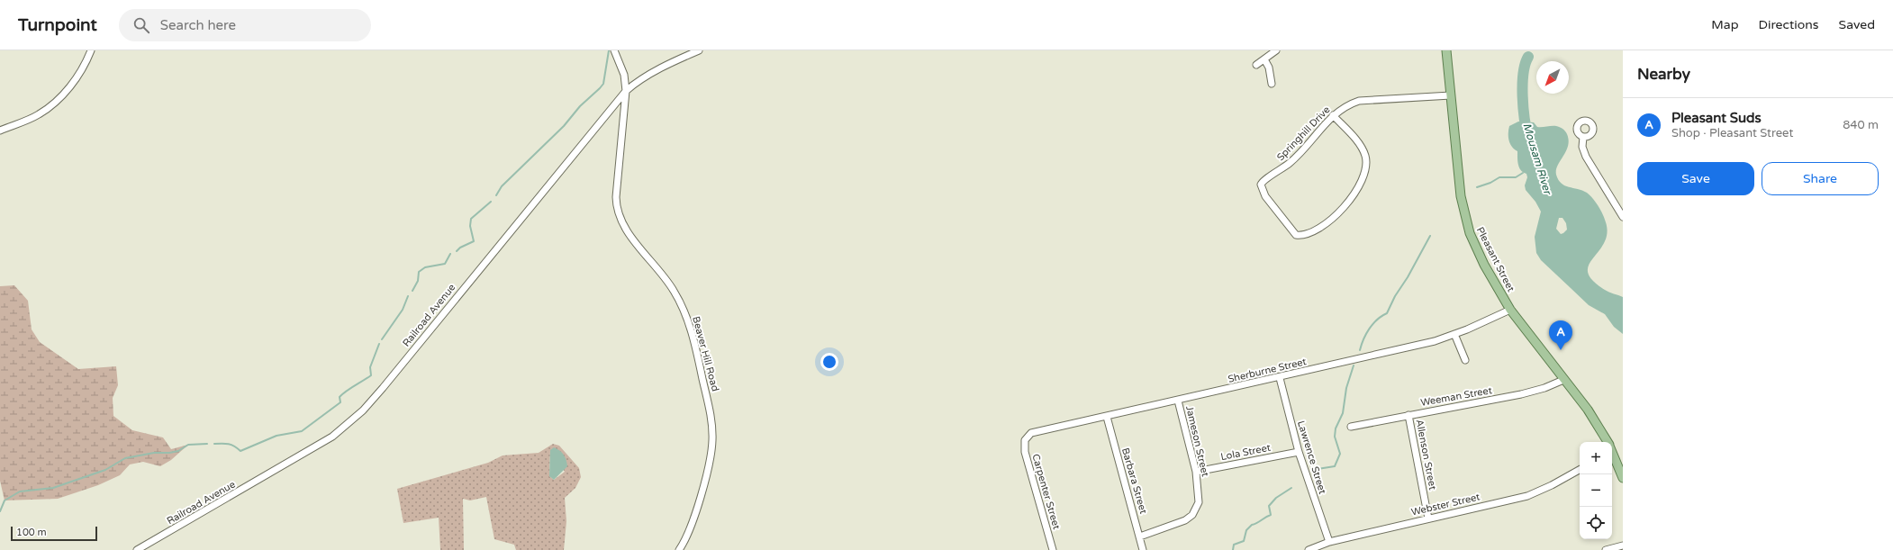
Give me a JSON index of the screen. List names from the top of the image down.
{
  "streets": {
    "main road": ["Pleasant Street"],
    "street": [
      "Springhill Drive",
      "Railroad Avenue",
      "Beaver Hill Road",
      "Sherburne Street",
      "Weeman Street",
      "Jameson Street",
      "Lola Street",
      "Allenson Street",
      "Lawrence Street",
      "Barbara Street",
      "Carpenter Street",
      "Webster Street"
    ]
  },
  "crossings": [
    ["Springhill Drive", "Pleasant Street"],
    ["Pleasant Street", "Sherburne Street"],
    ["Pleasant Street", "Weeman Street"],
    ["Railroad Avenue", "Beaver Hill Road"],
    ["Sherburne Street", "Jameson Street"],
    ["Sherburne Street", "Lawrence Street"],
    ["Sherburne Street", "Barbara Street"],
    ["Sherburne Street", "Carpenter Street"],
    ["Weeman Street", "Allenson Street"],
    ["Jameson Street", "Lola Street"],
    ["Jameson Street", "Barbara Street"],
    ["Lola Street", "Lawrence Street"],
    ["Allenson Street", "Webster Street"],
    ["Lawrence Street", "Webster Street"]
  ],
  "water": ["Mousam River"],
  "scale_bar": "100 m",
  "north": "bottom left",
  "page": {
    "header": "Turnpoint",
    "search": "Search here",
    "nav": ["Map", "Directions", "Saved"],
    "heading": "Nearby",
    "list": [
      {
        "mark": "A",
        "name": "Pleasant Suds",
        "note": "Shop · Pleasant Street",
        "value": "840 m"
      }
    ],
    "buttons": ["Save", "Share"],
    "pins": "A",
    "map_buttons": ["+", "−"],
    "scale": "100 m"
  }
}
